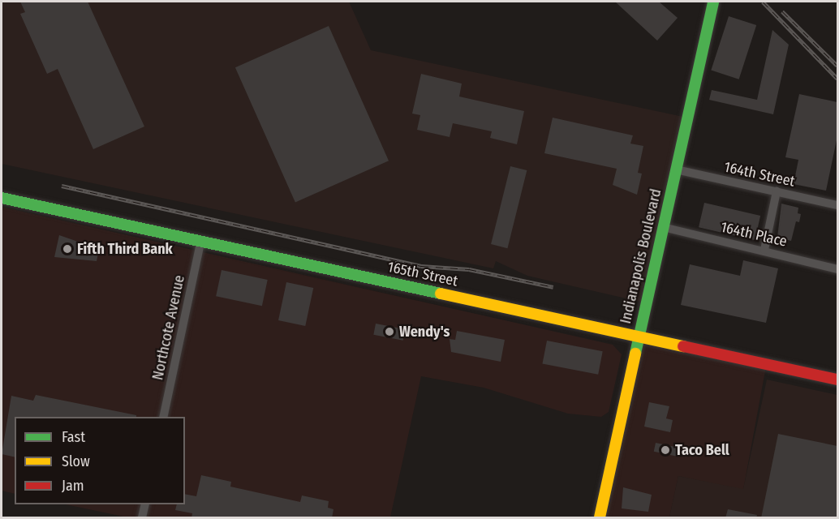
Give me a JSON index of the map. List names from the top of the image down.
{
  "streets": {
    "main road": ["Indianapolis Boulevard", "165th Street"],
    "street": ["164th Street", "164th Place", "Northcote Avenue"]
  },
  "crossings": [
    ["164th Street", "Indianapolis Boulevard"],
    ["164th Place", "Indianapolis Boulevard"],
    ["Indianapolis Boulevard", "165th Street"],
    ["165th Street", "Northcote Avenue"]
  ],
  "places": ["Fifth Third Bank", "Wendy's", "Taco Bell"],
  "legend": ["Fast", "Slow", "Jam"]
}
